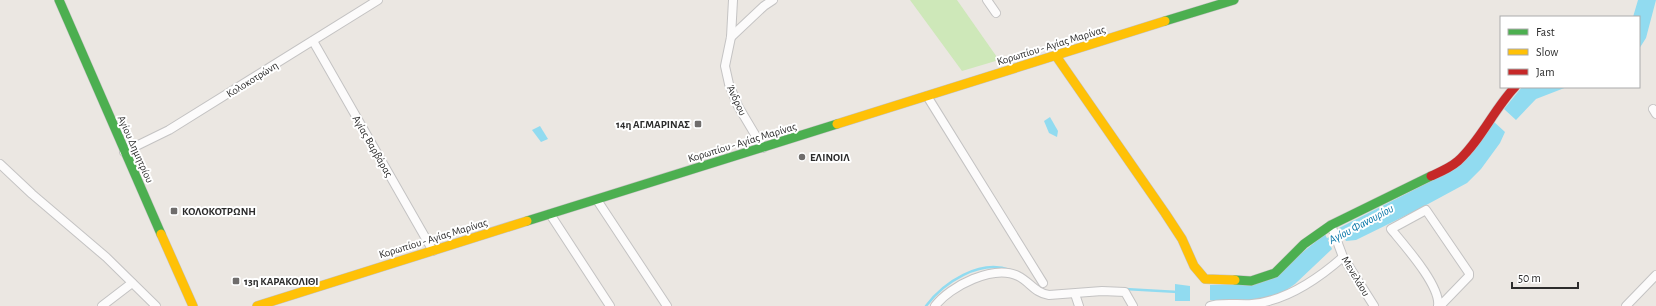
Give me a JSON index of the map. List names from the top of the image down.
{
  "streets": {
    "main road": ["Κορωπίου - Αγίας Μαρίνας", "Αγίου Δημητρίου"],
    "street": [
      "Κολοκοτρώνη",
      "Άνδρου",
      "Αγίας Βαρβάρας",
      "Μενελάου"
    ]
  },
  "crossings": [
    ["Κορωπίου - Αγίας Μαρίνας", "Άνδρου"],
    ["Κορωπίου - Αγίας Μαρίνας", "Αγίας Βαρβάρας"],
    ["Κολοκοτρώνη", "Αγίας Βαρβάρας"],
    ["Κολοκοτρώνη", "Αγίου Δημητρίου"]
  ],
  "water": ["Αγίου Φανουρίου"],
  "places": {
    "transit": ["14η ΑΓ.ΜΑΡΙΝΑΣ", "ΚΟΛΟΚΟΤΡΩΝΗ", "13η ΚΑΡΑΚΟΛΙΘΙ"],
    "other": ["ΕΛΙΝΟΙΛ"]
  },
  "legend": ["Fast", "Slow", "Jam"],
  "scale_bar": "50 m"
}
